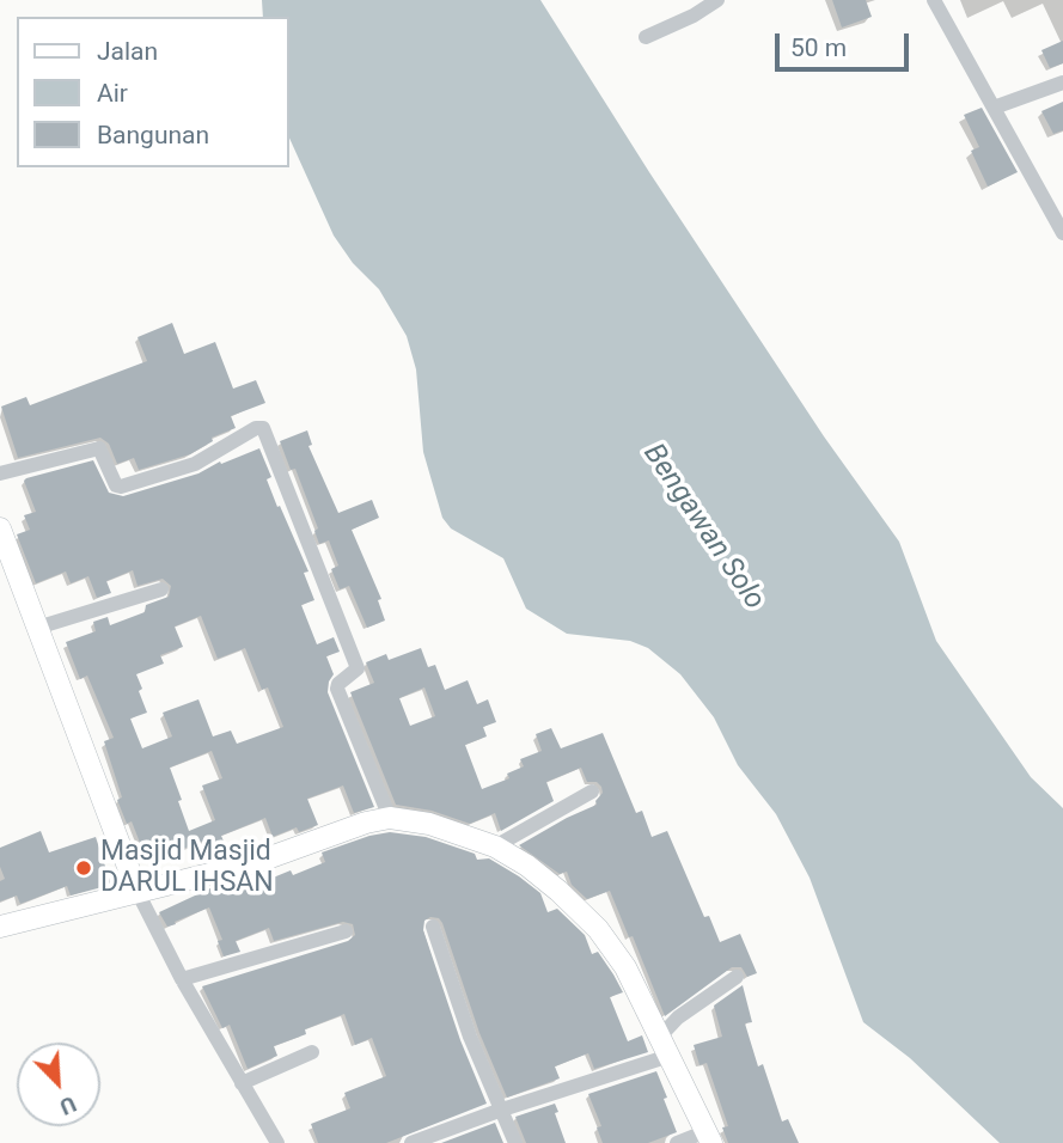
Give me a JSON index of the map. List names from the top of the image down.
{
  "water": ["Bengawan Solo"],
  "places": ["Masjid Masjid DARUL IHSAN"],
  "legend": ["Jalan", "Air", "Bangunan"],
  "scale_bar": "50 m",
  "north": "bottom right"
}
